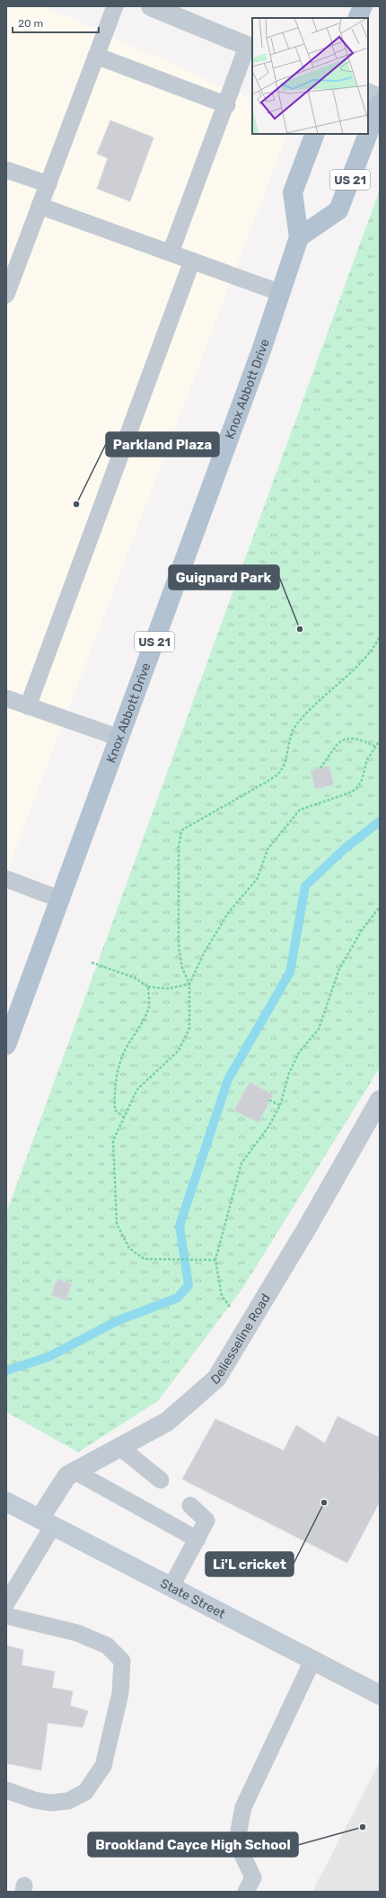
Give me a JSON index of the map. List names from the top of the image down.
{
  "streets": {
    "main road": ["US 21", "Knox Abbott Drive", "State Street"],
    "street": ["Deliesseline Road"]
  },
  "crossings": [
    ["US 21", "Knox Abbott Drive"],
    ["Deliesseline Road", "State Street"]
  ],
  "places": [
    "Parkland Plaza",
    "Guignard Park",
    "Li'L cricket",
    "Brookland Cayce High School"
  ],
  "scale_bar": "20 m"
}
